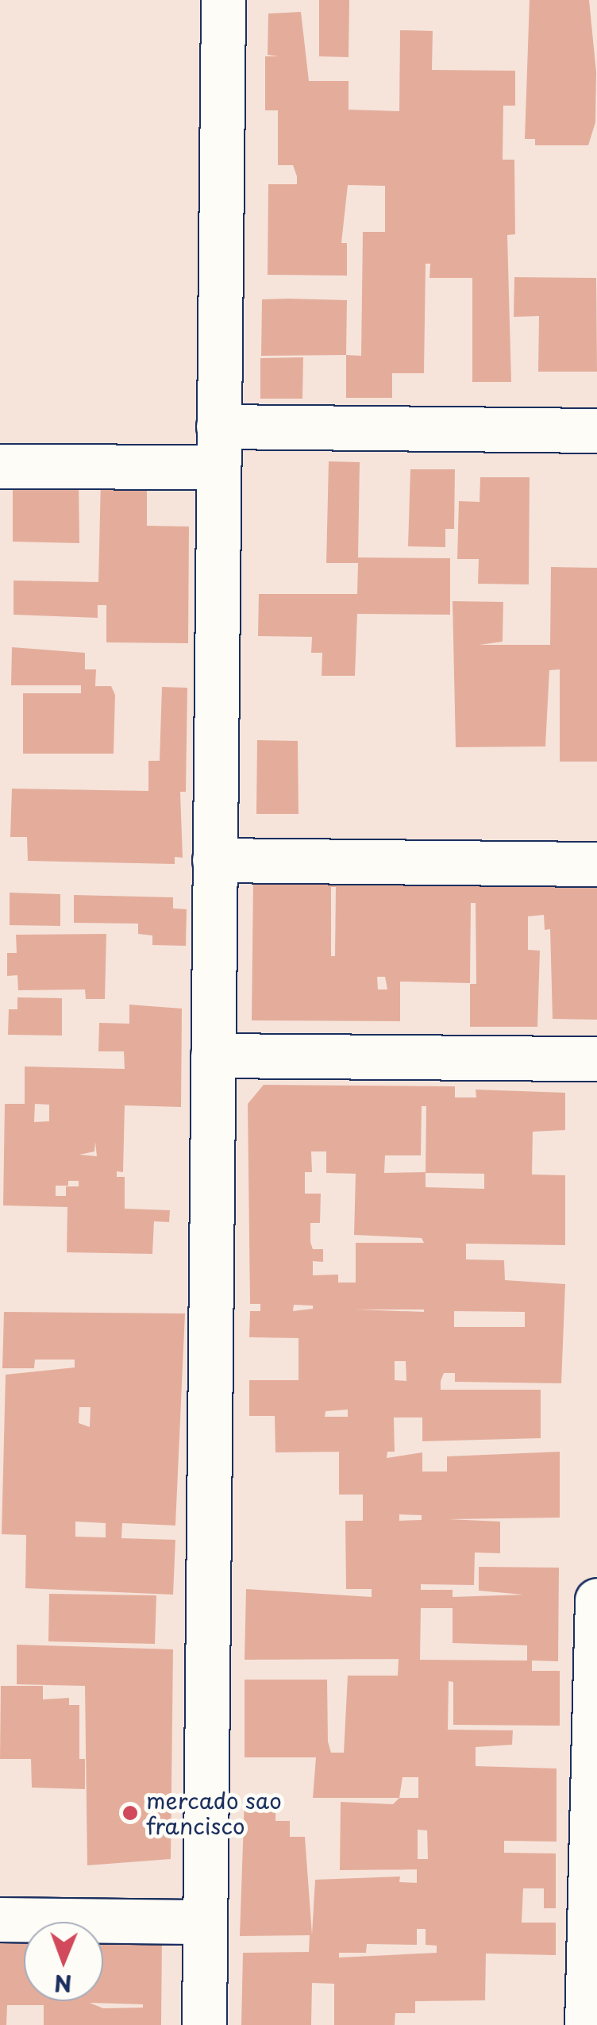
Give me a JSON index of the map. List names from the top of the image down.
{
  "places": ["mercado sao francisco"],
  "north": "bottom"
}
